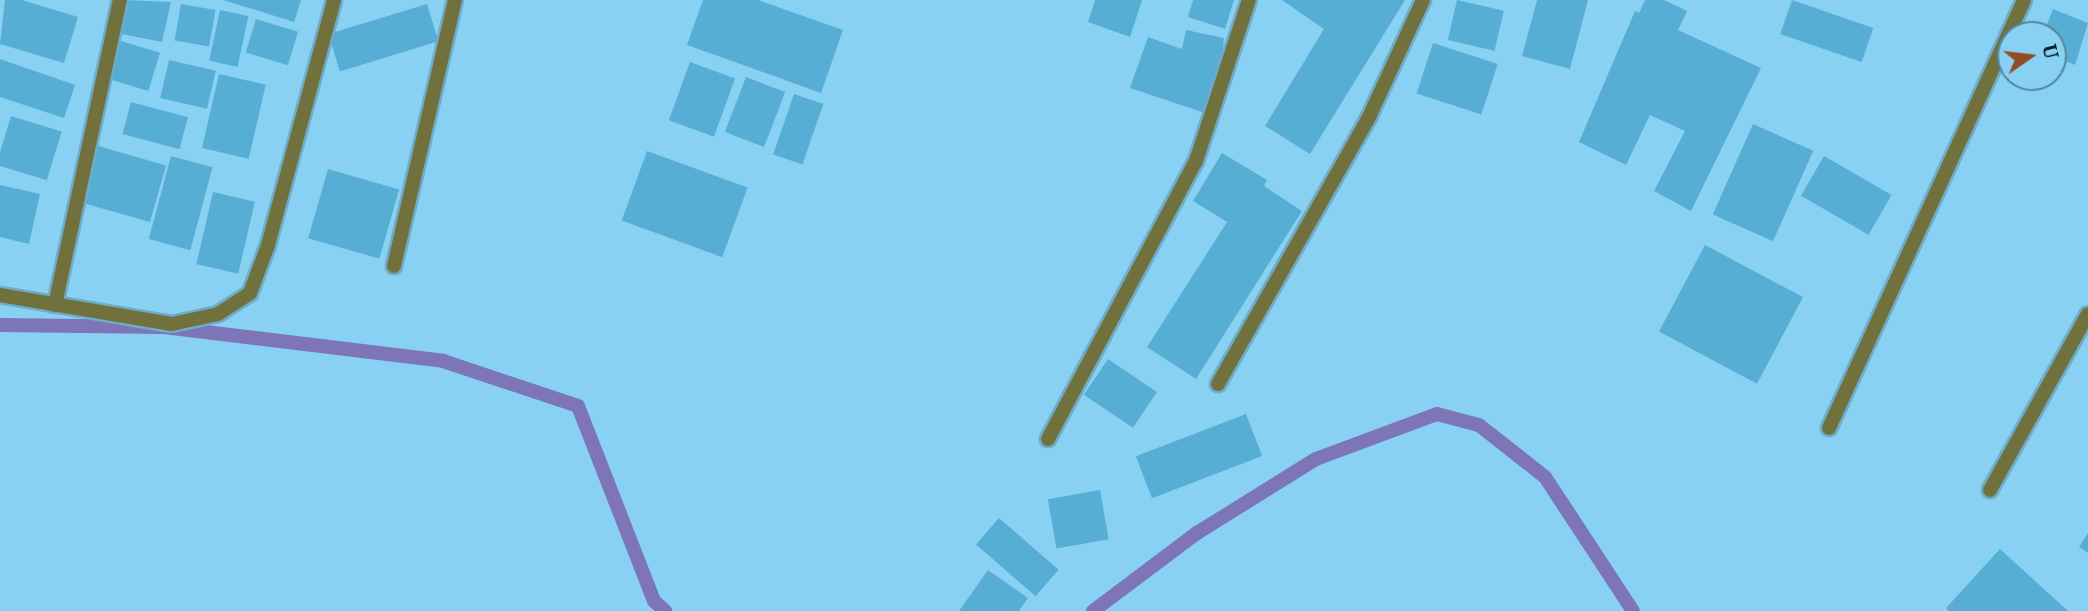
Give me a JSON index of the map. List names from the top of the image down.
{
  "north": "right"
}
